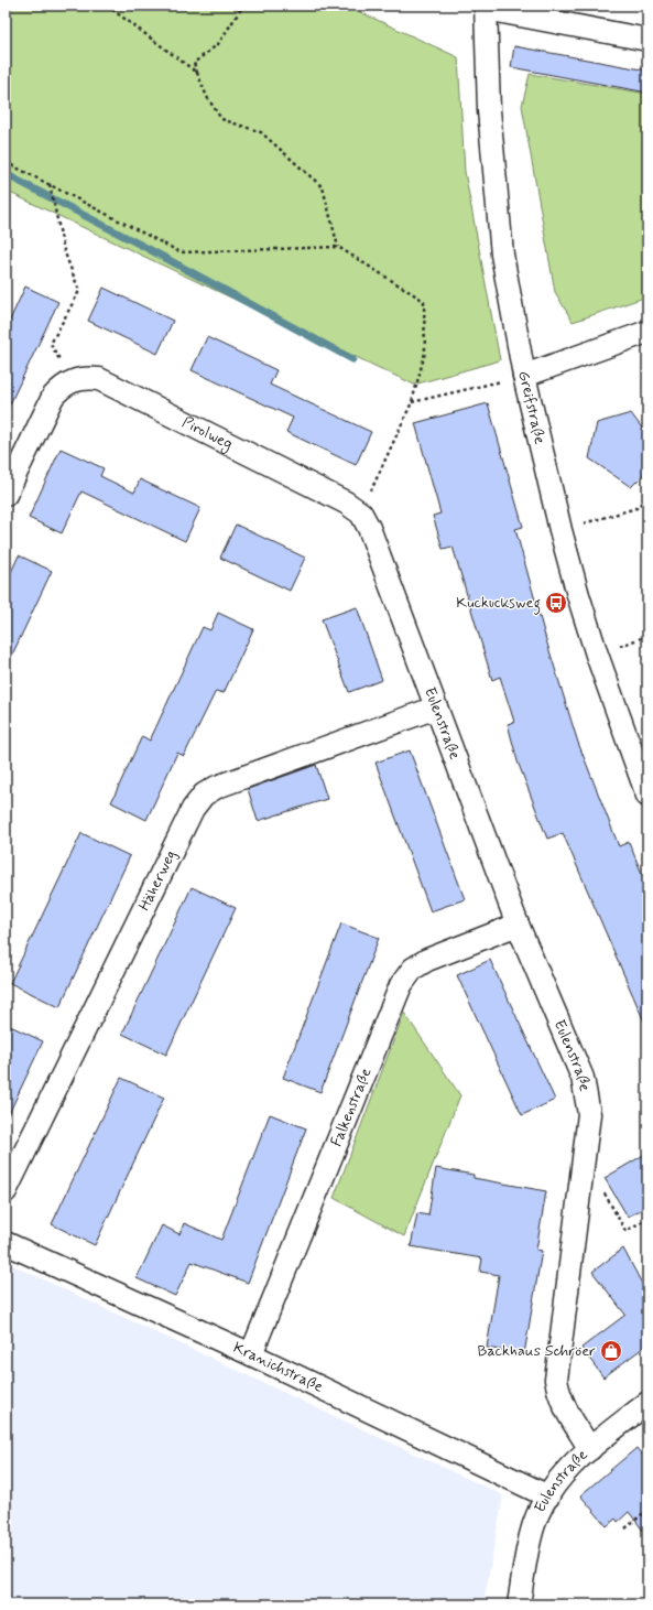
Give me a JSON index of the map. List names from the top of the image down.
{
  "streets": {
    "street": [
      "Greifstraße",
      "Pirolweg",
      "Eulenstraße",
      "Häherweg",
      "Falkenstraße",
      "Kranichstraße"
    ]
  },
  "crossings": [
    ["Pirolweg", "Eulenstraße"],
    ["Eulenstraße", "Häherweg"],
    ["Eulenstraße", "Falkenstraße"],
    ["Eulenstraße", "Kranichstraße"],
    ["Falkenstraße", "Kranichstraße"]
  ],
  "places": {
    "bus stop": ["Kuckucksweg"],
    "shop": ["Backhaus Schröer"]
  }
}
